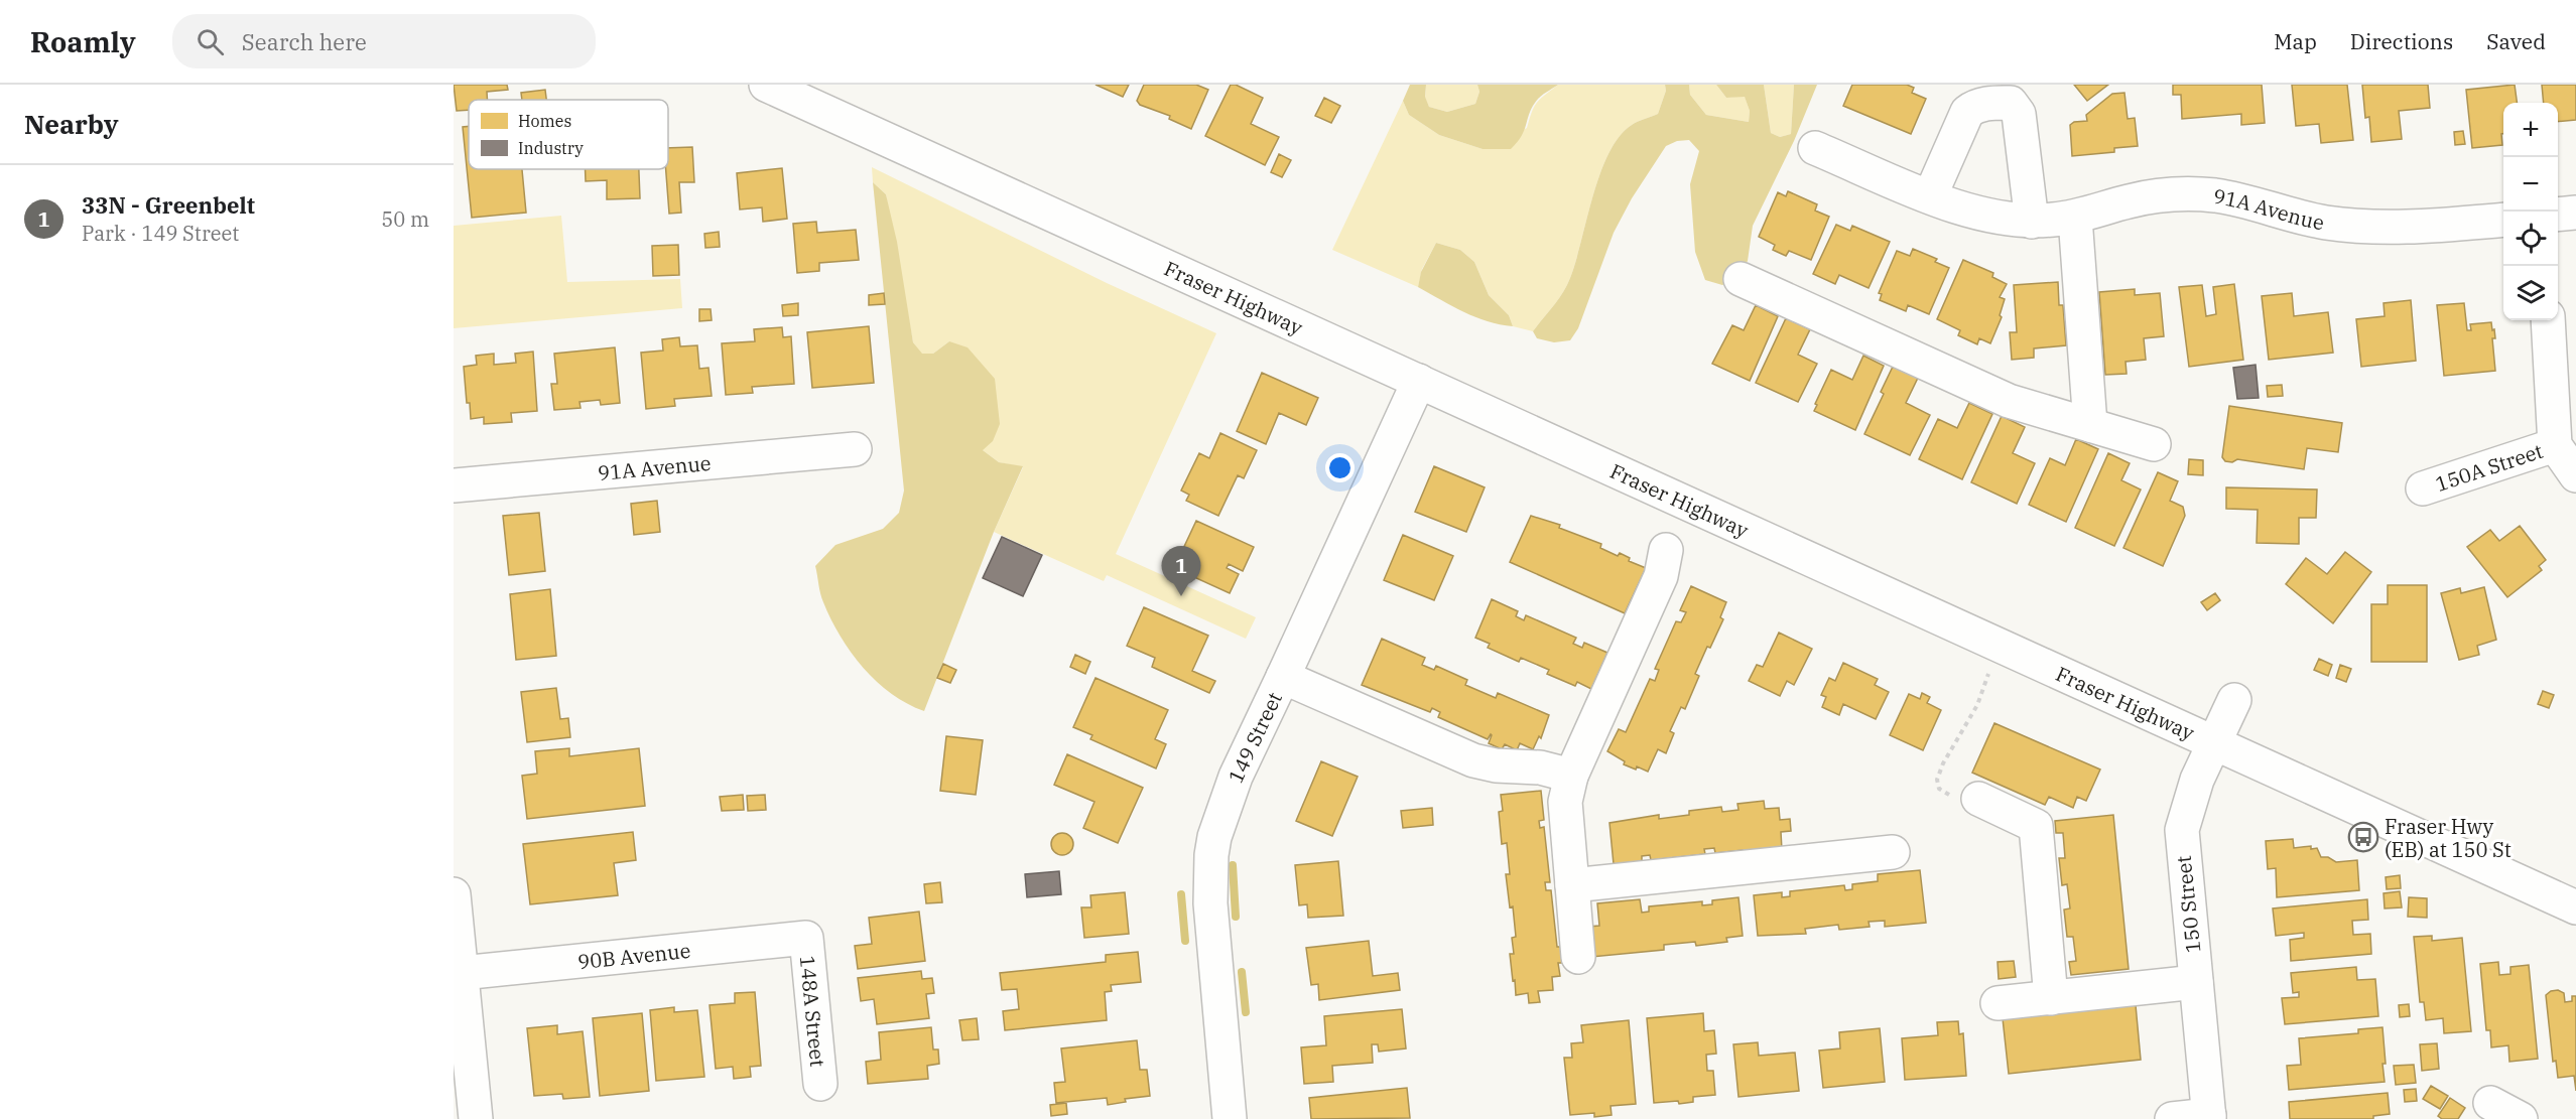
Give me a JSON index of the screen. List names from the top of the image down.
{
  "streets": {
    "street": [
      "91A Avenue",
      "Fraser Highway",
      "150A Street",
      "149 Street",
      "150 Street",
      "90B Avenue",
      "148A Street"
    ]
  },
  "crossings": [
    ["Fraser Highway", "149 Street"],
    ["Fraser Highway", "150 Street"],
    ["90B Avenue", "148A Street"]
  ],
  "places": {
    "bus stop": ["Fraser Hwy (EB) at 150 St"]
  },
  "legend": ["Homes", "Industry"],
  "page": {
    "header": "Roamly",
    "search": "Search here",
    "nav": ["Map", "Directions", "Saved"],
    "heading": "Nearby",
    "map_buttons": ["+", "−"],
    "list": [
      {
        "mark": "1",
        "name": "33N - Greenbelt",
        "note": "Park · 149 Street",
        "value": "50 m"
      }
    ],
    "pins": "1"
  }
}
